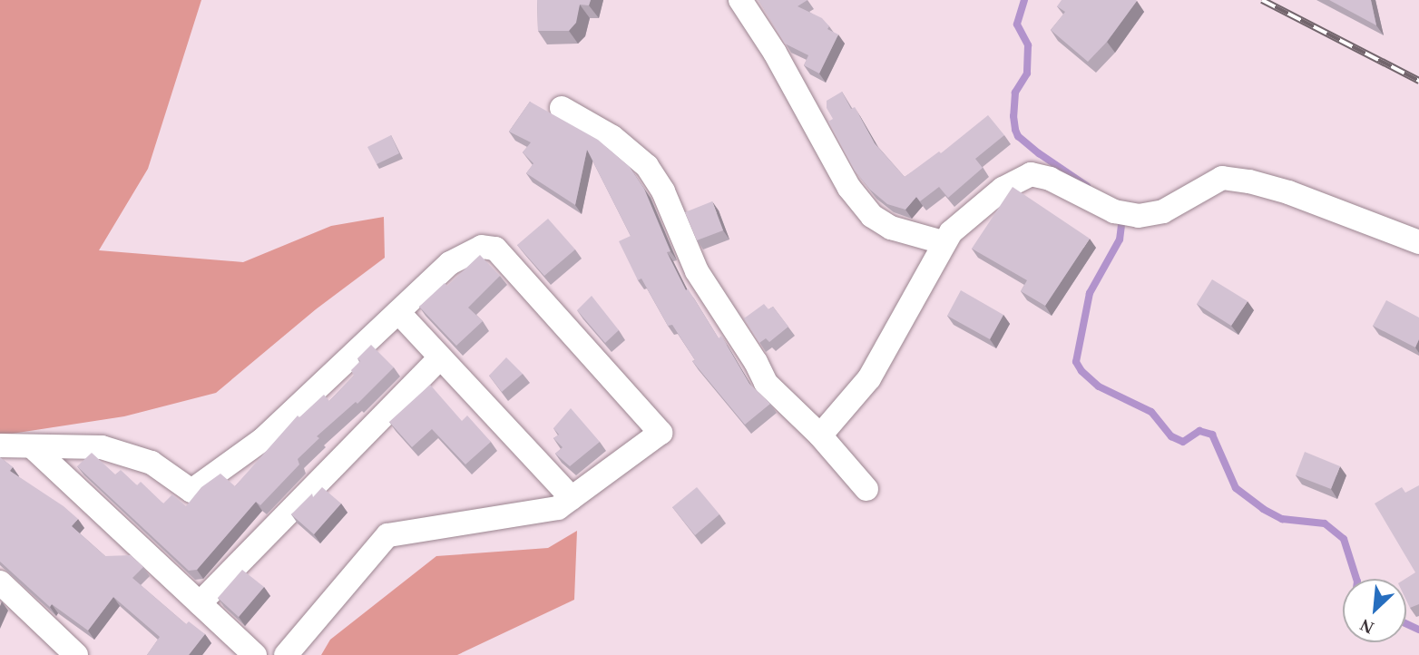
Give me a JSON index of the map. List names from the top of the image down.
{
  "north": "bottom left"
}
